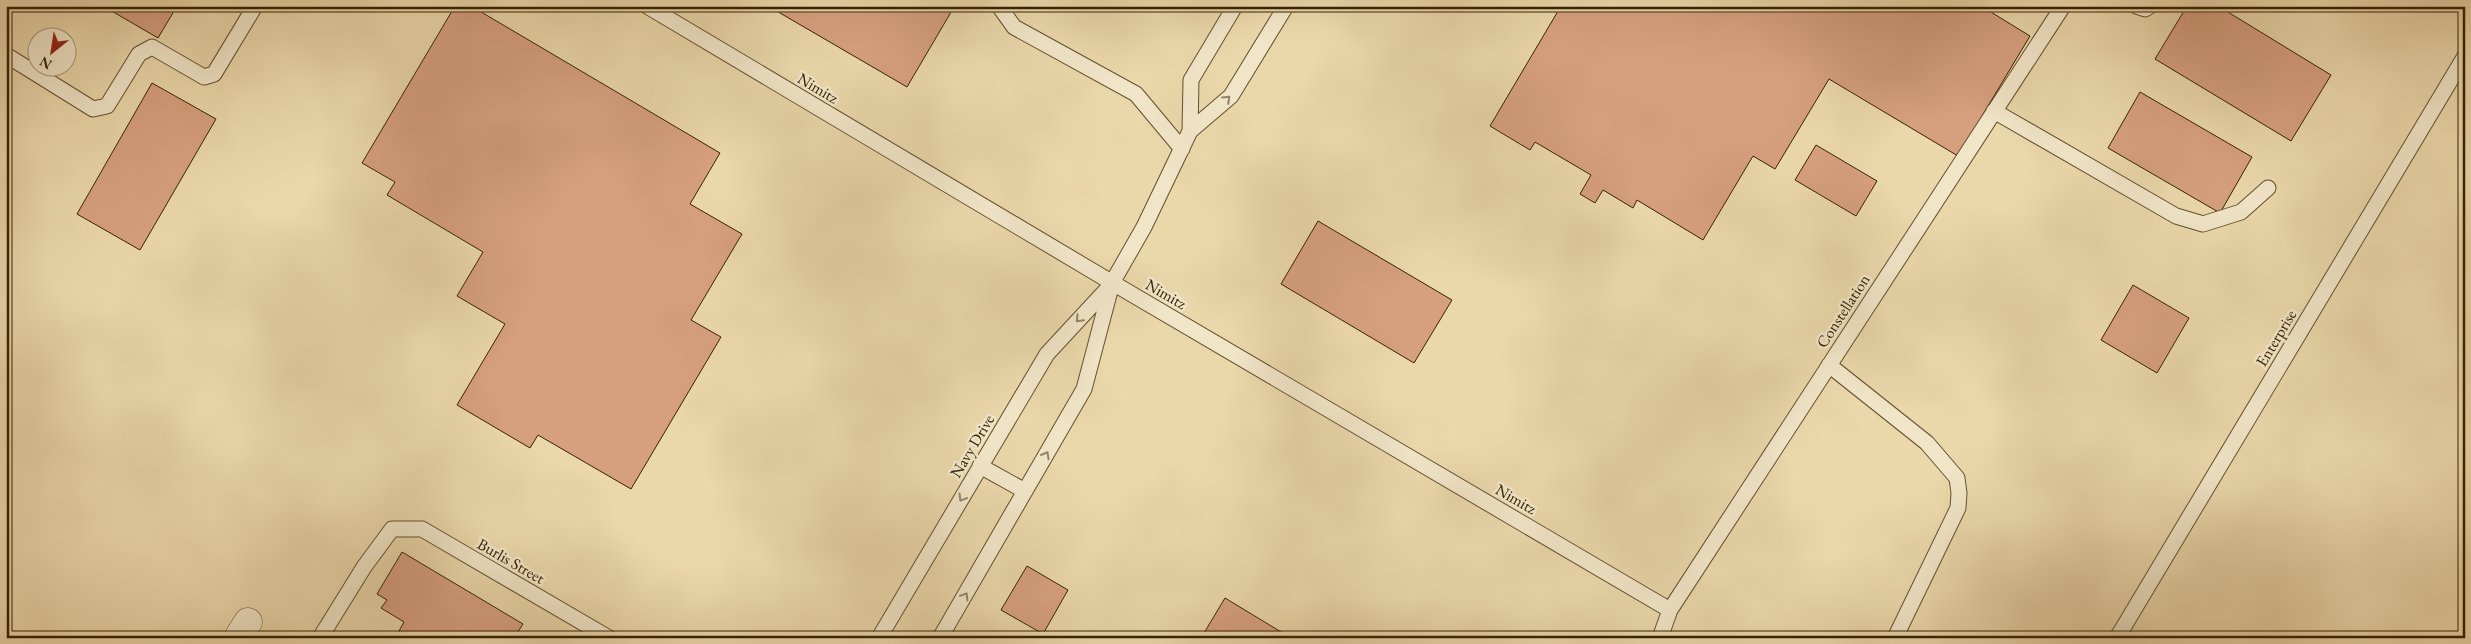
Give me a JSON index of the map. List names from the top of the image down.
{
  "streets": {
    "lane": [
      "Nimitz",
      "Constellation",
      "Enterprise",
      "Navy Drive",
      "Burlis Street"
    ]
  },
  "crossings": [
    ["Nimitz", "Constellation"],
    ["Nimitz", "Navy Drive"]
  ],
  "north": "bottom left"
}
